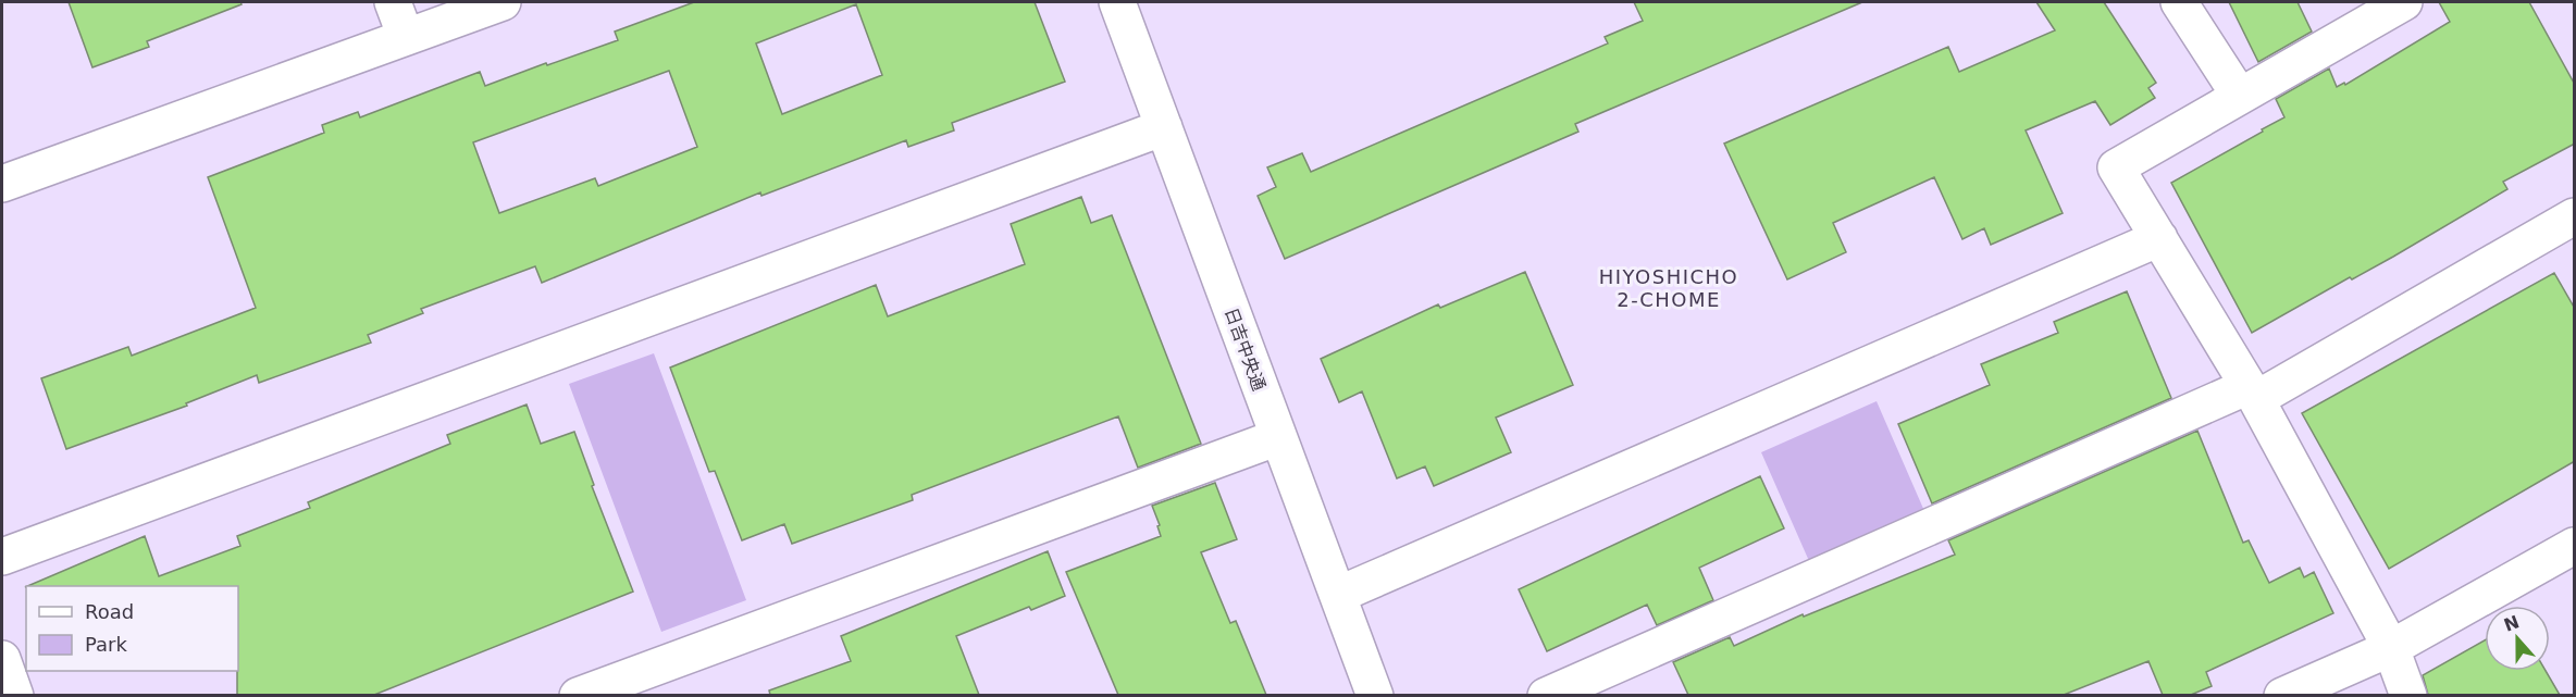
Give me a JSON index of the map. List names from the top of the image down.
{
  "streets": {
    "street": ["日吉中央通"]
  },
  "districts": ["HIYOSHICHO 2-CHOME"],
  "legend": ["Road", "Park"],
  "north": "top"
}
